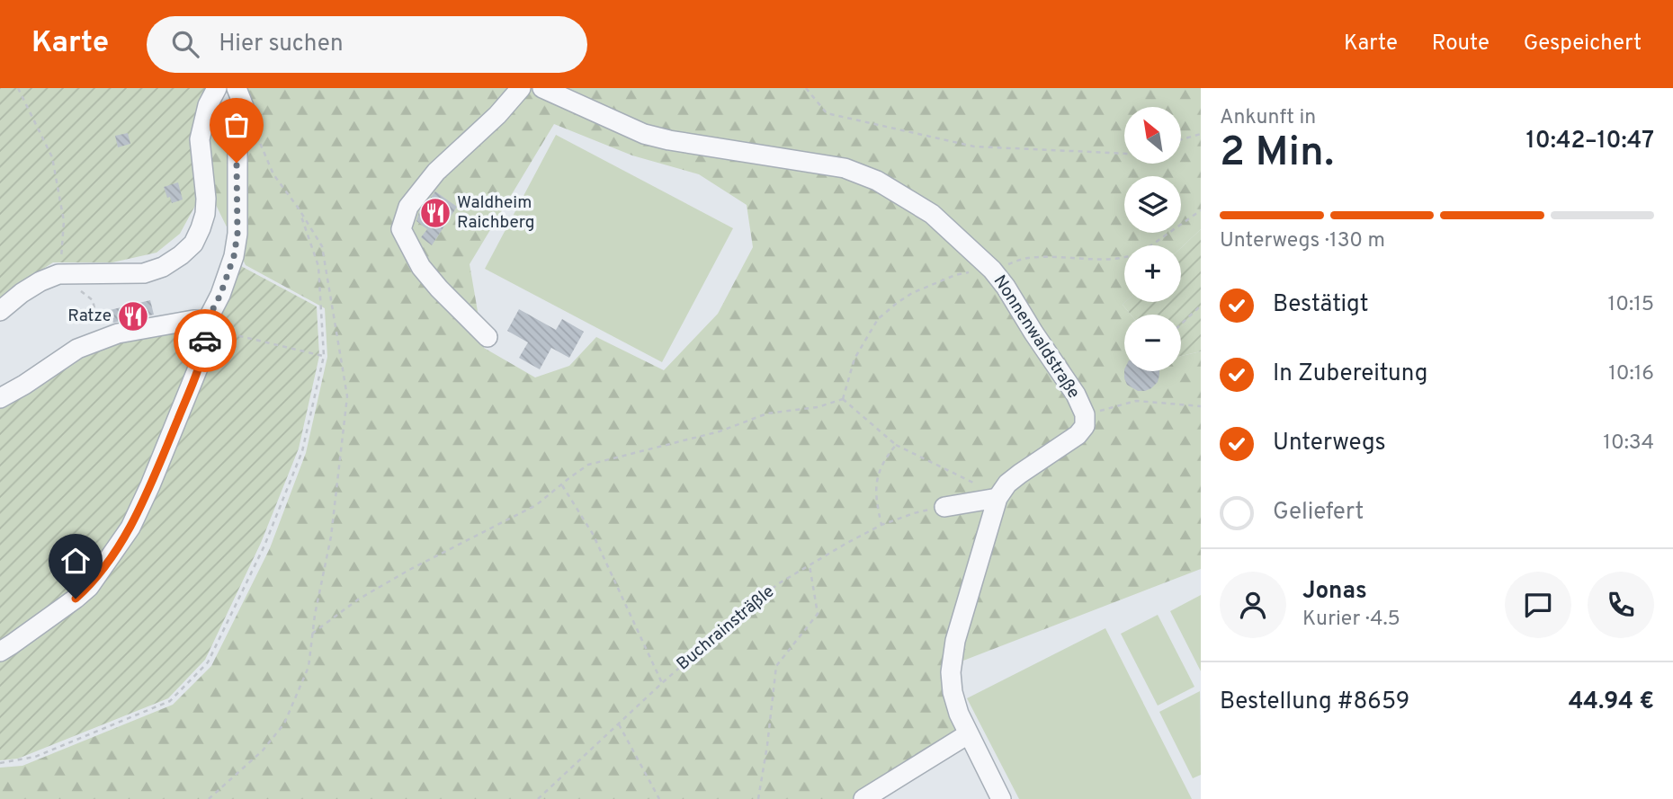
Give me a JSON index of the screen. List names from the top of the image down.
{
  "streets": {
    "street": ["Nonnenwaldstraße"],
    "path": ["Buchrainsträßle"]
  },
  "places": {
    "restaurant": ["Waldheim Raichberg", "Ratze"]
  },
  "north": "top left",
  "page": {
    "header": "Karte",
    "search": "Hier suchen",
    "nav": ["Karte", "Route", "Gespeichert"],
    "heading": ["2 Min.", "Ankunft in", "10:42–10:47"],
    "panel": [
      "Jonas",
      "Kurier · 4.5",
      "Bestellung #8659",
      "44.94 €"
    ],
    "map_buttons": ["+", "−"],
    "bar": "Unterwegs · 130 m",
    "list": [
      ["Bestätigt", "10:15"],
      ["In Zubereitung", "10:16"],
      ["Unterwegs", "10:34"],
      "Geliefert"
    ]
  }
}
